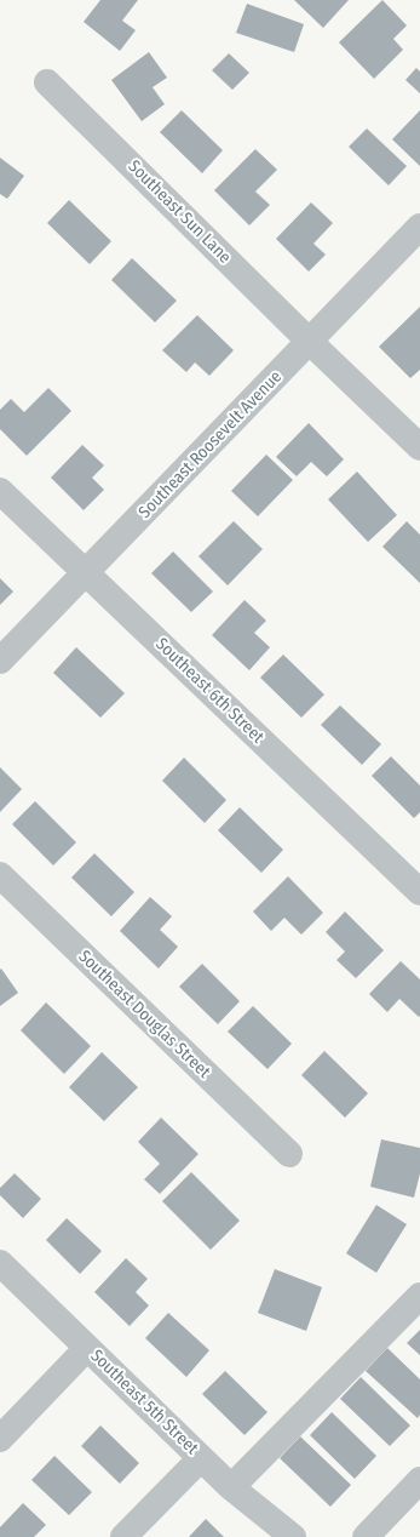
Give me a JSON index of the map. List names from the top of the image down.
{
  "streets": {
    "street": [
      "Southeast Sun Lane",
      "Southeast Roosevelt Avenue",
      "Southeast 6th Street",
      "Southeast Douglas Street",
      "Southeast 5th Street"
    ]
  },
  "crossings": [
    ["Southeast Sun Lane", "Southeast Roosevelt Avenue"],
    ["Southeast Roosevelt Avenue", "Southeast 6th Street"]
  ]
}
